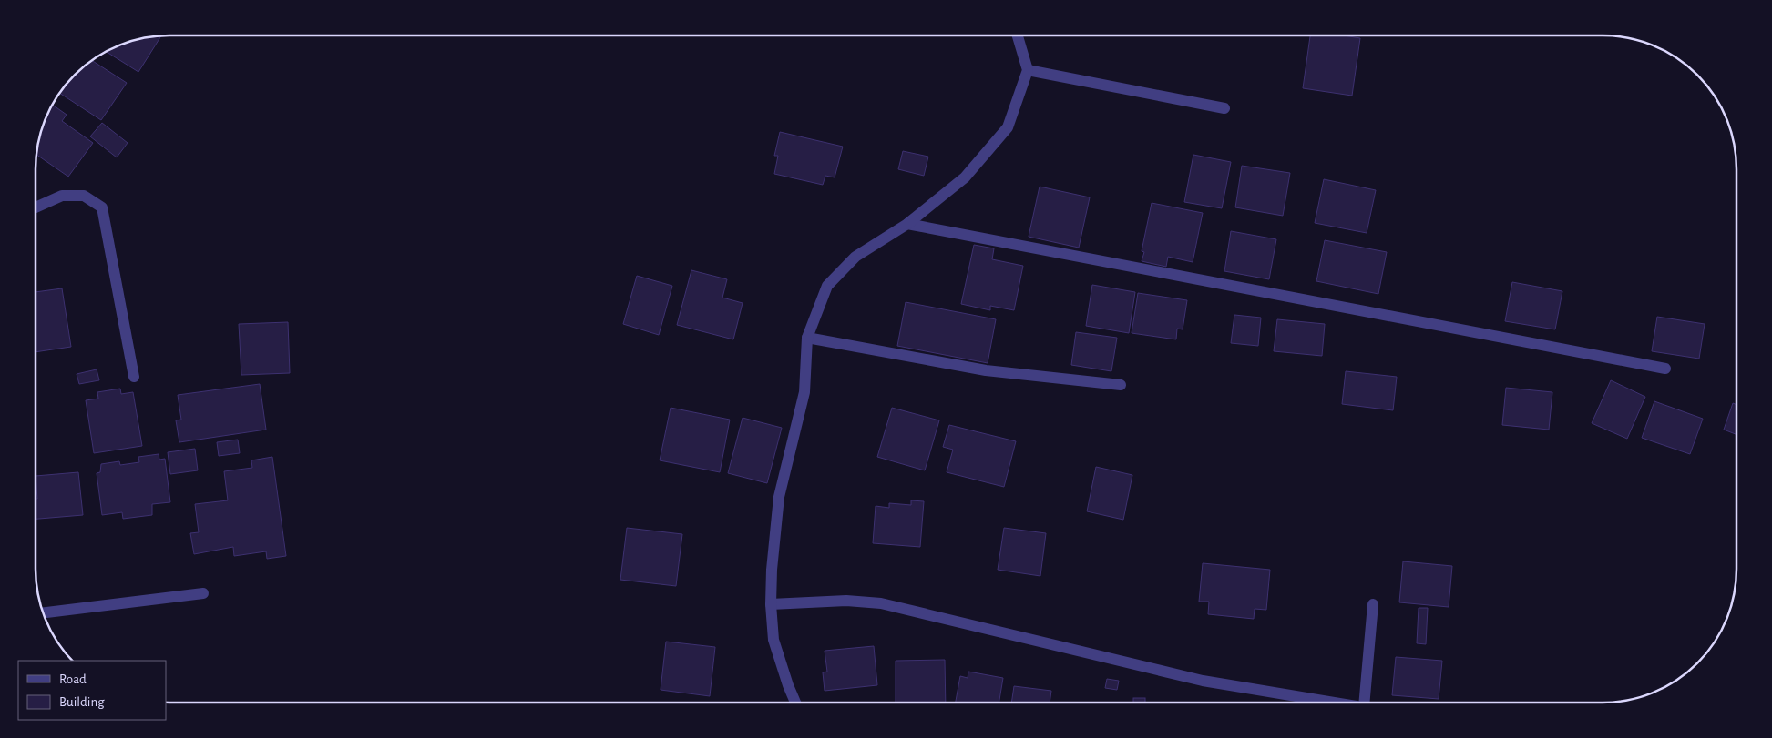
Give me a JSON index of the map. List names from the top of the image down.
{
  "legend": ["Road", "Building"]
}
